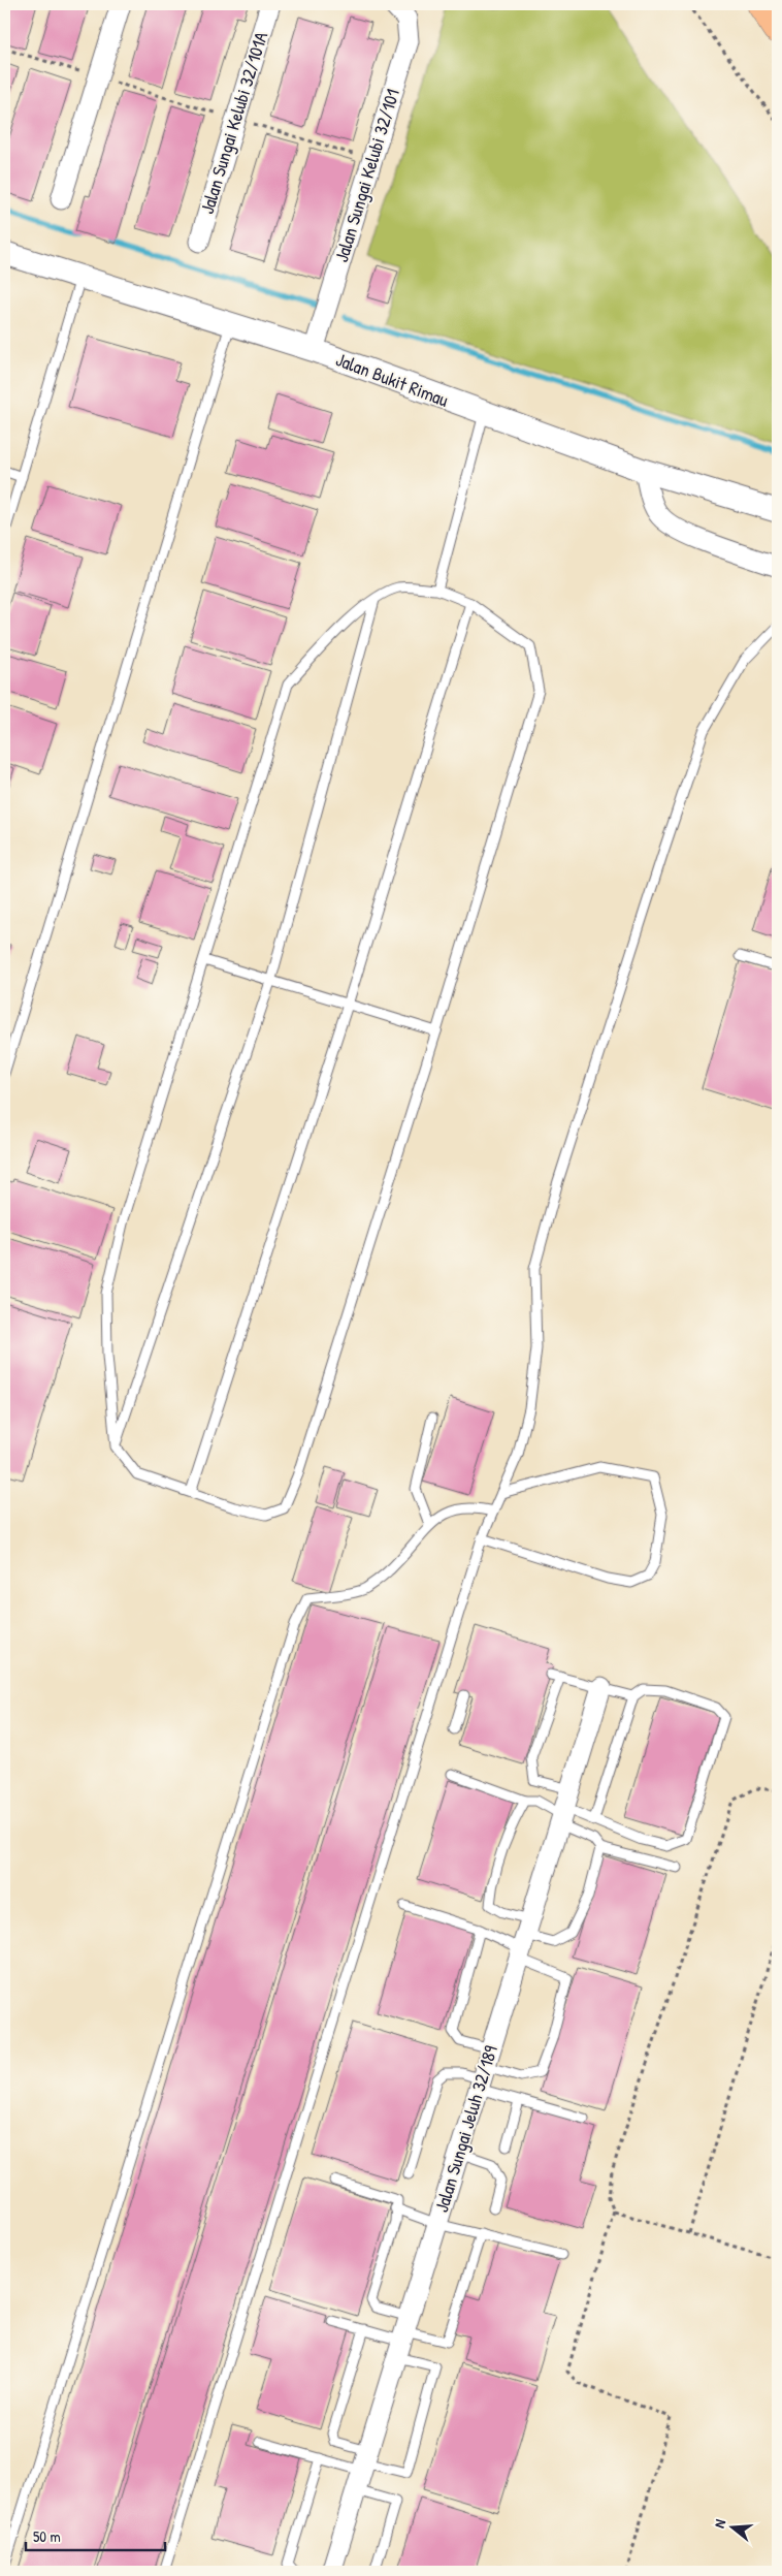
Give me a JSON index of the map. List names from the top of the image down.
{
  "streets": {
    "street": [
      "Jalan Sungai Kelubi 32/101A",
      "Jalan Sungai Kelubi 32/101",
      "Jalan Bukit Rimau",
      "Jalan Sungai Jeluh 32/189"
    ]
  },
  "crossings": [
    ["Jalan Sungai Kelubi 32/101", "Jalan Bukit Rimau"]
  ],
  "scale_bar": "50 m",
  "north": "left"
}
